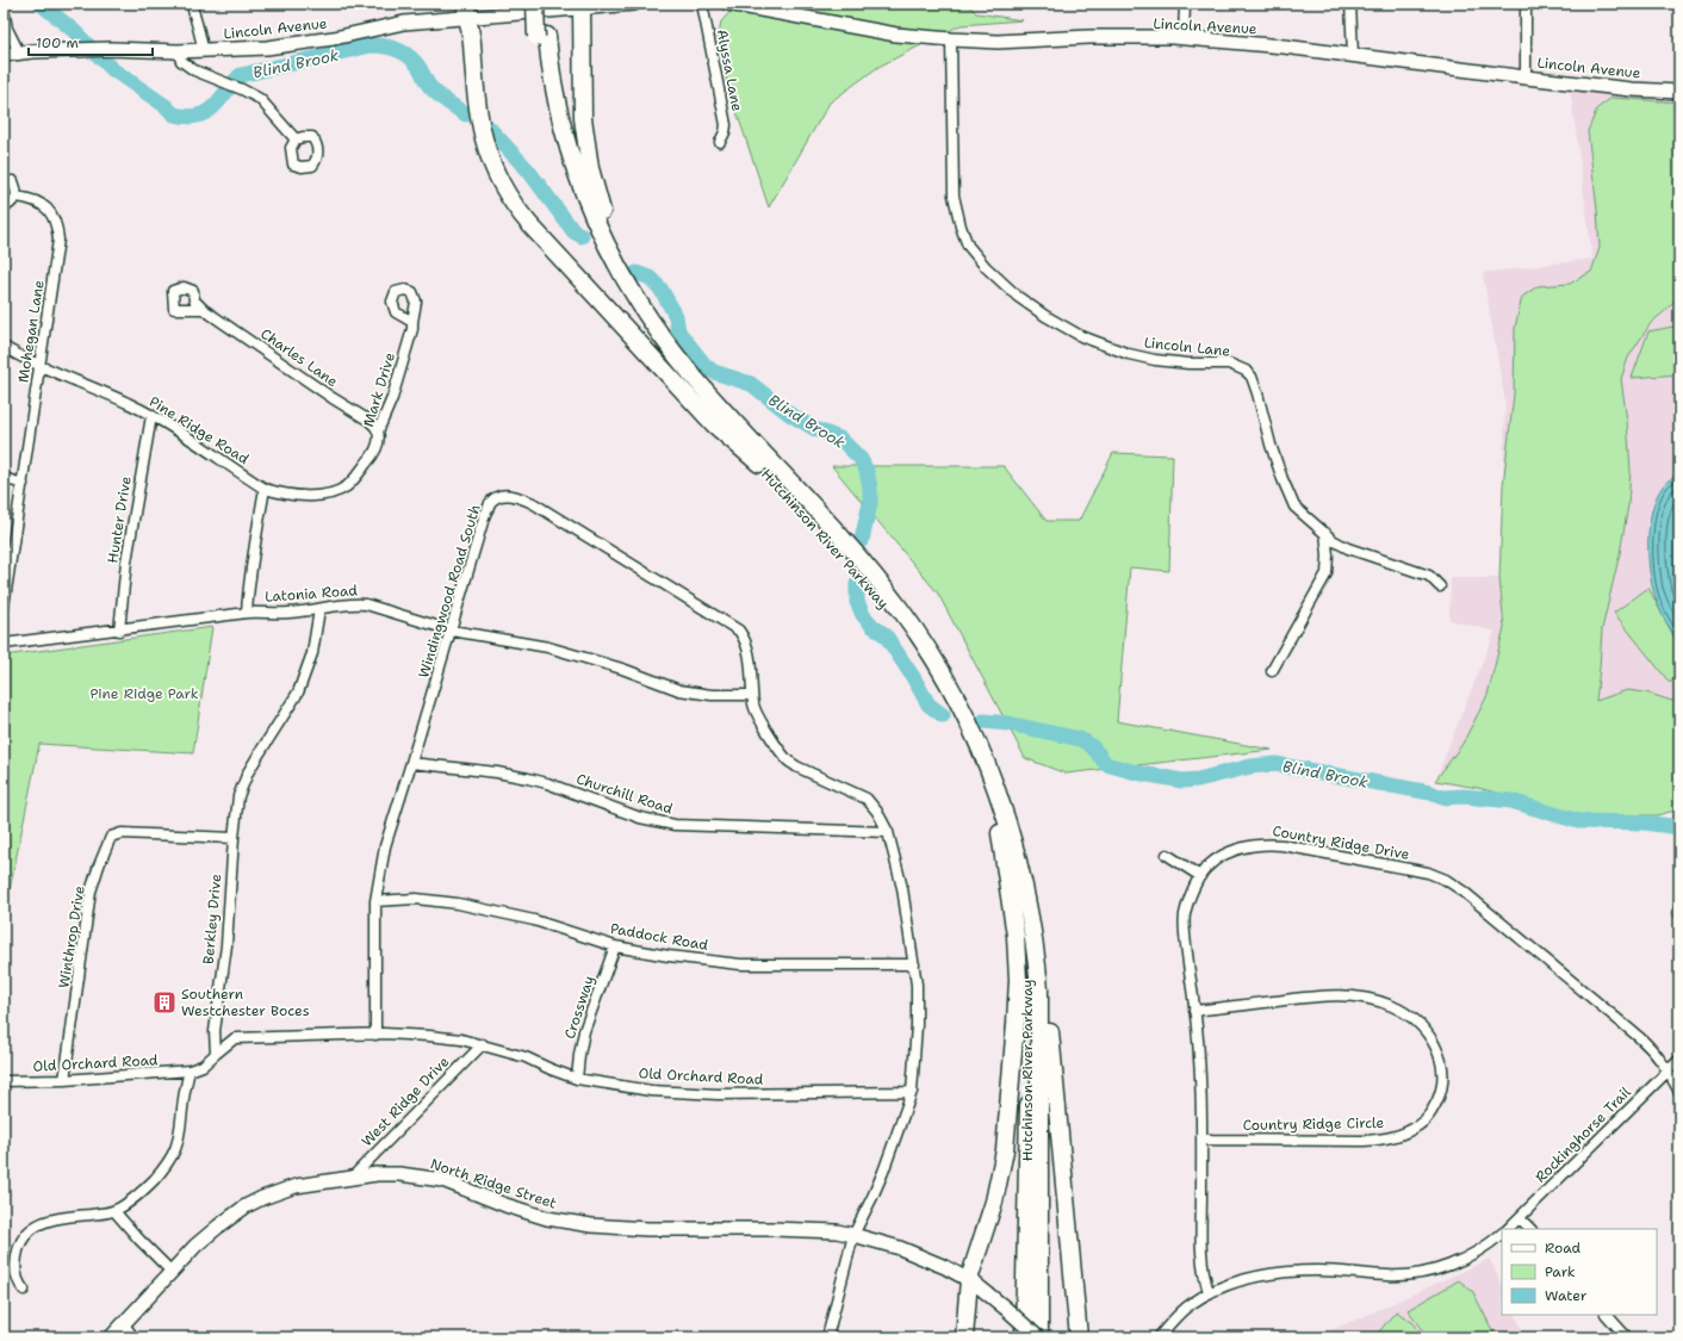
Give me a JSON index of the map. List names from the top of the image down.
{
  "streets": {
    "highway": ["Hutchinson River Parkway"],
    "street": [
      "Lincoln Avenue",
      "Alyssa Lane",
      "Mohegan Lane",
      "Lincoln Lane",
      "Charles Lane",
      "Mark Drive",
      "Pine Ridge Road",
      "Hunter Drive",
      "Windingwood Road South",
      "Latonia Road",
      "Churchill Road",
      "Country Ridge Drive",
      "Berkley Drive",
      "Winthrop Drive",
      "Paddock Road",
      "Crossway",
      "Old Orchard Road",
      "West Ridge Drive",
      "Country Ridge Circle",
      "Rockinghorse Trail",
      "North Ridge Street"
    ]
  },
  "crossings": [
    ["Lincoln Avenue", "Lincoln Lane"],
    ["Mohegan Lane", "Pine Ridge Road"],
    ["Charles Lane", "Mark Drive"],
    ["Mark Drive", "Pine Ridge Road"],
    ["Pine Ridge Road", "Hunter Drive"],
    ["Hunter Drive", "Latonia Road"],
    ["Hutchinson River Parkway", "North Ridge Street"],
    ["Windingwood Road South", "Latonia Road"],
    ["Windingwood Road South", "Churchill Road"],
    ["Windingwood Road South", "Paddock Road"],
    ["Windingwood Road South", "Old Orchard Road"],
    ["Windingwood Road South", "North Ridge Street"],
    ["Latonia Road", "Berkley Drive"],
    ["Country Ridge Drive", "Country Ridge Circle"],
    ["Country Ridge Drive", "Rockinghorse Trail"],
    ["Berkley Drive", "Winthrop Drive"],
    ["Berkley Drive", "Old Orchard Road"],
    ["Winthrop Drive", "Old Orchard Road"],
    ["Paddock Road", "Crossway"],
    ["Crossway", "Old Orchard Road"],
    ["Old Orchard Road", "West Ridge Drive"],
    ["West Ridge Drive", "North Ridge Street"]
  ],
  "water": ["Blind Brook"],
  "parks": ["Pine Ridge Park"],
  "places": {
    "building": ["Southern Westchester Boces"]
  },
  "legend": ["Road", "Park", "Water"],
  "scale_bar": "100 m"
}
